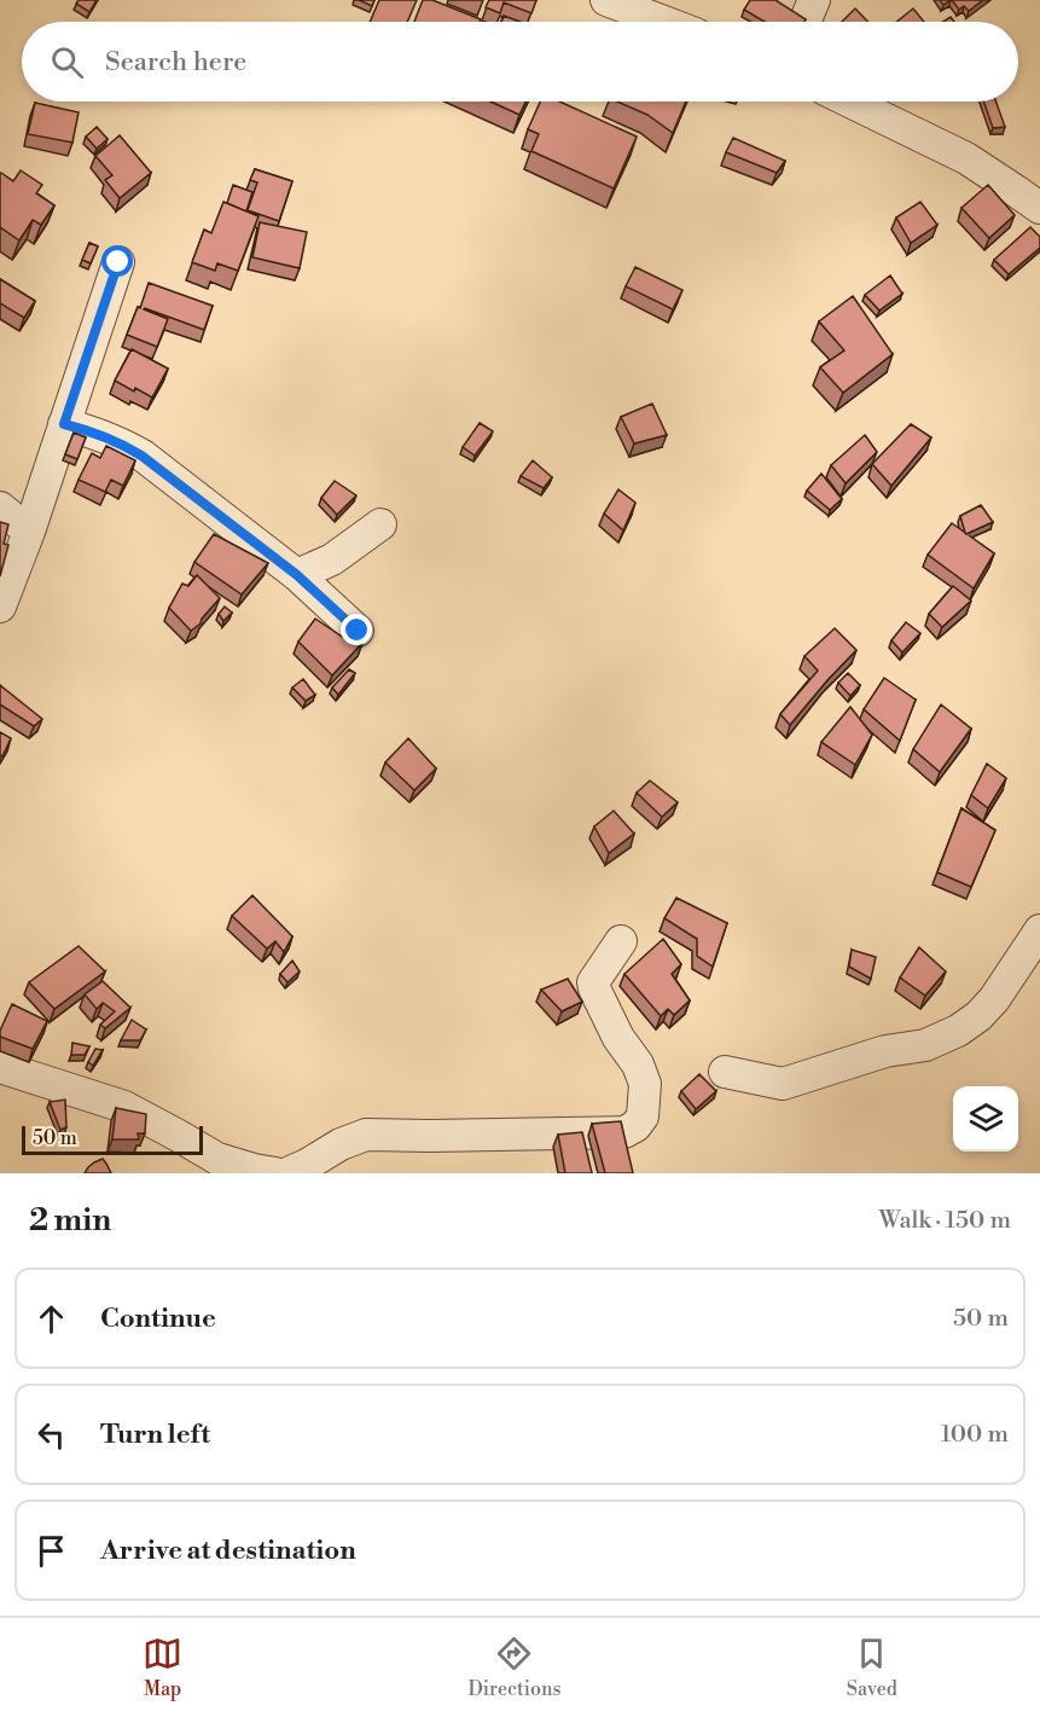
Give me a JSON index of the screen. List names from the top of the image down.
{
  "scale_bar": "50 m",
  "page": {
    "search": "Search here",
    "scale": "50 m",
    "heading": ["2 min", "Walk · 150 m"],
    "list": [
      ["Continue", "50 m"],
      ["Turn left", "100 m"],
      "Arrive at destination"
    ],
    "nav": ["Map", "Directions", "Saved"]
  }
}
